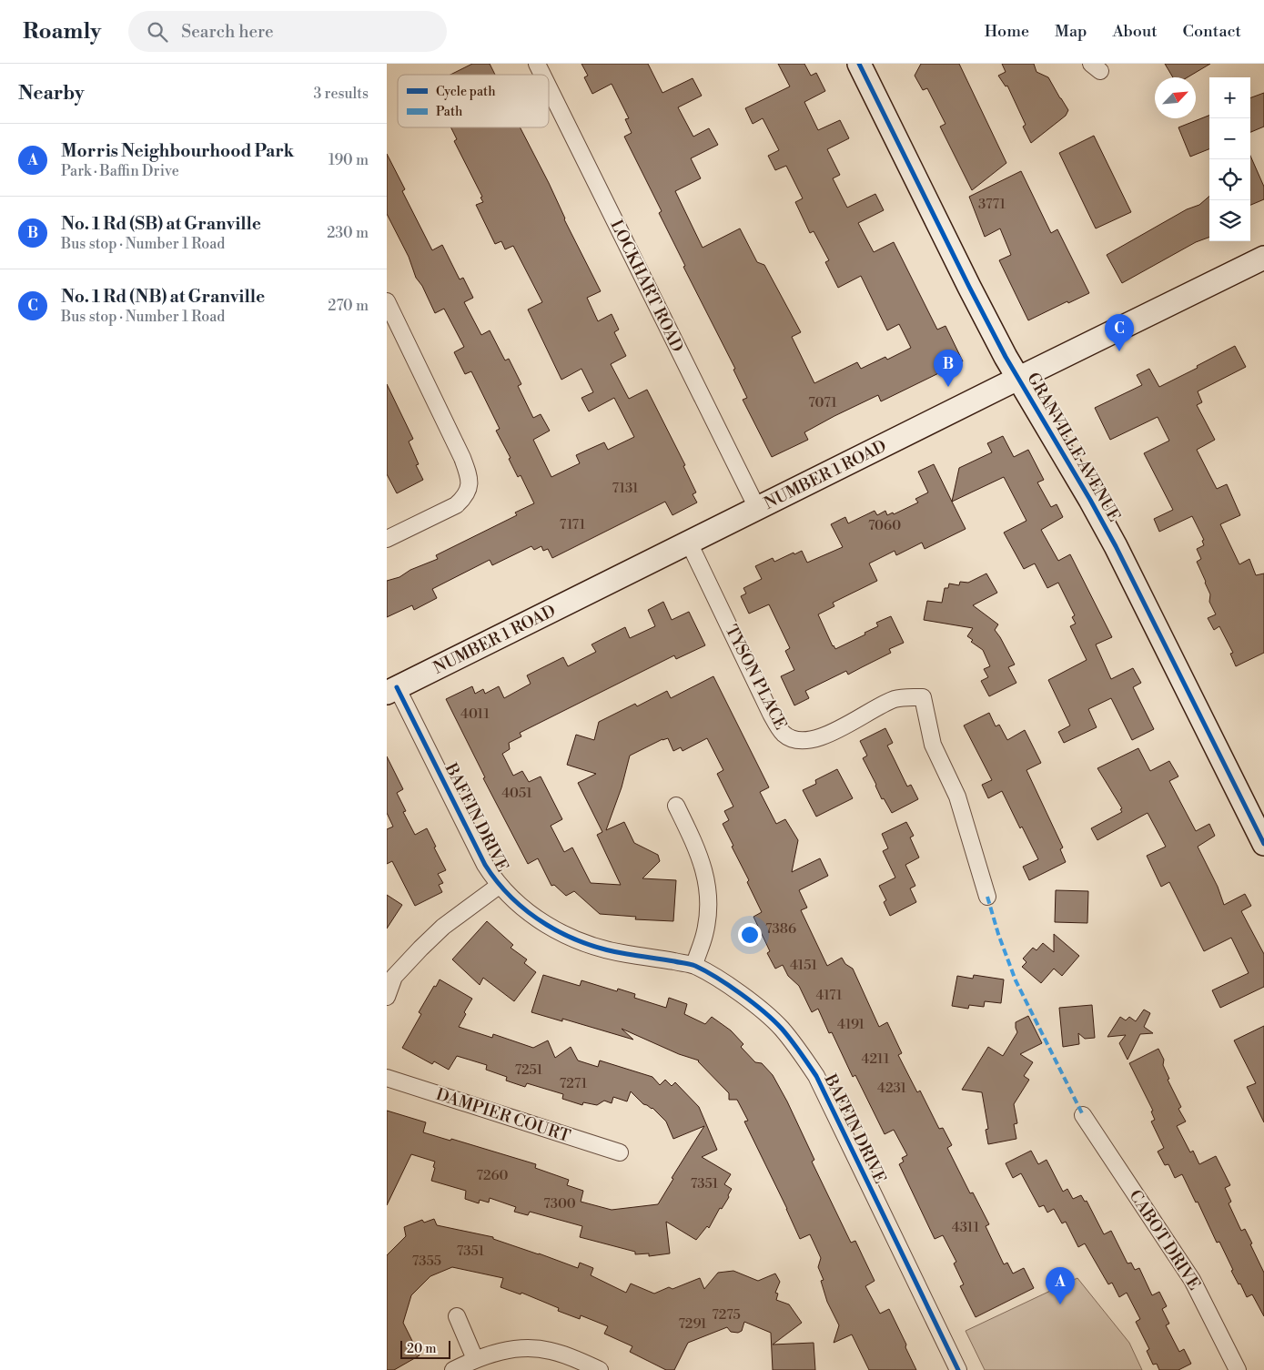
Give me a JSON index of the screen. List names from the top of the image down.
{
  "streets": {
    "main road": ["GRANVILLE AVENUE", "NUMBER 1 ROAD"],
    "street": [
      "LOCKHART ROAD",
      "TYSON PLACE",
      "BAFFIN DRIVE",
      "DAMPIER COURT",
      "CABOT DRIVE"
    ]
  },
  "crossings": [
    ["LOCKHART ROAD", "NUMBER 1 ROAD"],
    ["GRANVILLE AVENUE", "NUMBER 1 ROAD"],
    ["NUMBER 1 ROAD", "TYSON PLACE"],
    ["NUMBER 1 ROAD", "BAFFIN DRIVE"]
  ],
  "house_numbers": [
    "3771",
    "7071",
    "7131",
    "7171",
    "7060",
    "4011",
    "4051",
    "7386",
    "4151",
    "4171",
    "4191",
    "4211",
    "7251",
    "7271",
    "4231",
    "7260",
    "7351",
    "7300",
    "4311",
    "7351",
    "7355",
    "7275",
    "7291"
  ],
  "legend": ["Cycle path", "Path"],
  "scale_bar": "20 m",
  "north": "top right",
  "page": {
    "header": "Roamly",
    "search": "Search here",
    "nav": [
      "Home",
      "Map",
      "About",
      "Contact"
    ],
    "heading": ["Nearby", "3 results"],
    "map_buttons": ["+", "−"],
    "list": [
      {
        "mark": "A",
        "name": "Morris Neighbourhood Park",
        "note": "Park · Baffin Drive",
        "value": "190 m"
      },
      {
        "mark": "B",
        "name": "No. 1 Rd (SB) at Granville",
        "note": "Bus stop · Number 1 Road",
        "value": "230 m"
      },
      {
        "mark": "C",
        "name": "No. 1 Rd (NB) at Granville",
        "note": "Bus stop · Number 1 Road",
        "value": "270 m"
      }
    ],
    "pins": ["C", "B", "A"],
    "scale": "20 m"
  }
}
